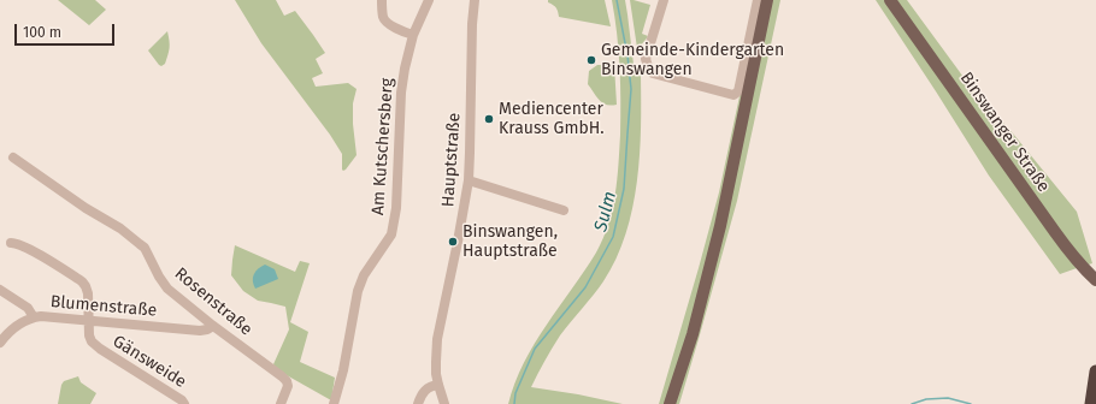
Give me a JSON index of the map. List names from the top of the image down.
{
  "streets": {
    "main road": ["Binswanger Straße"],
    "street": [
      "Am Kutschersberg",
      "Hauptstraße",
      "Rosenstraße",
      "Blumenstraße",
      "Gänsweide"
    ]
  },
  "crossings": [
    ["Rosenstraße", "Blumenstraße"],
    ["Blumenstraße", "Gänsweide"]
  ],
  "water": ["Sulm"],
  "places": ["Gemeinde-Kindergarten Binswangen", "Mediencenter Krauss GmbH.", "Binswangen, Hauptstraße"],
  "scale_bar": "100 m"
}
